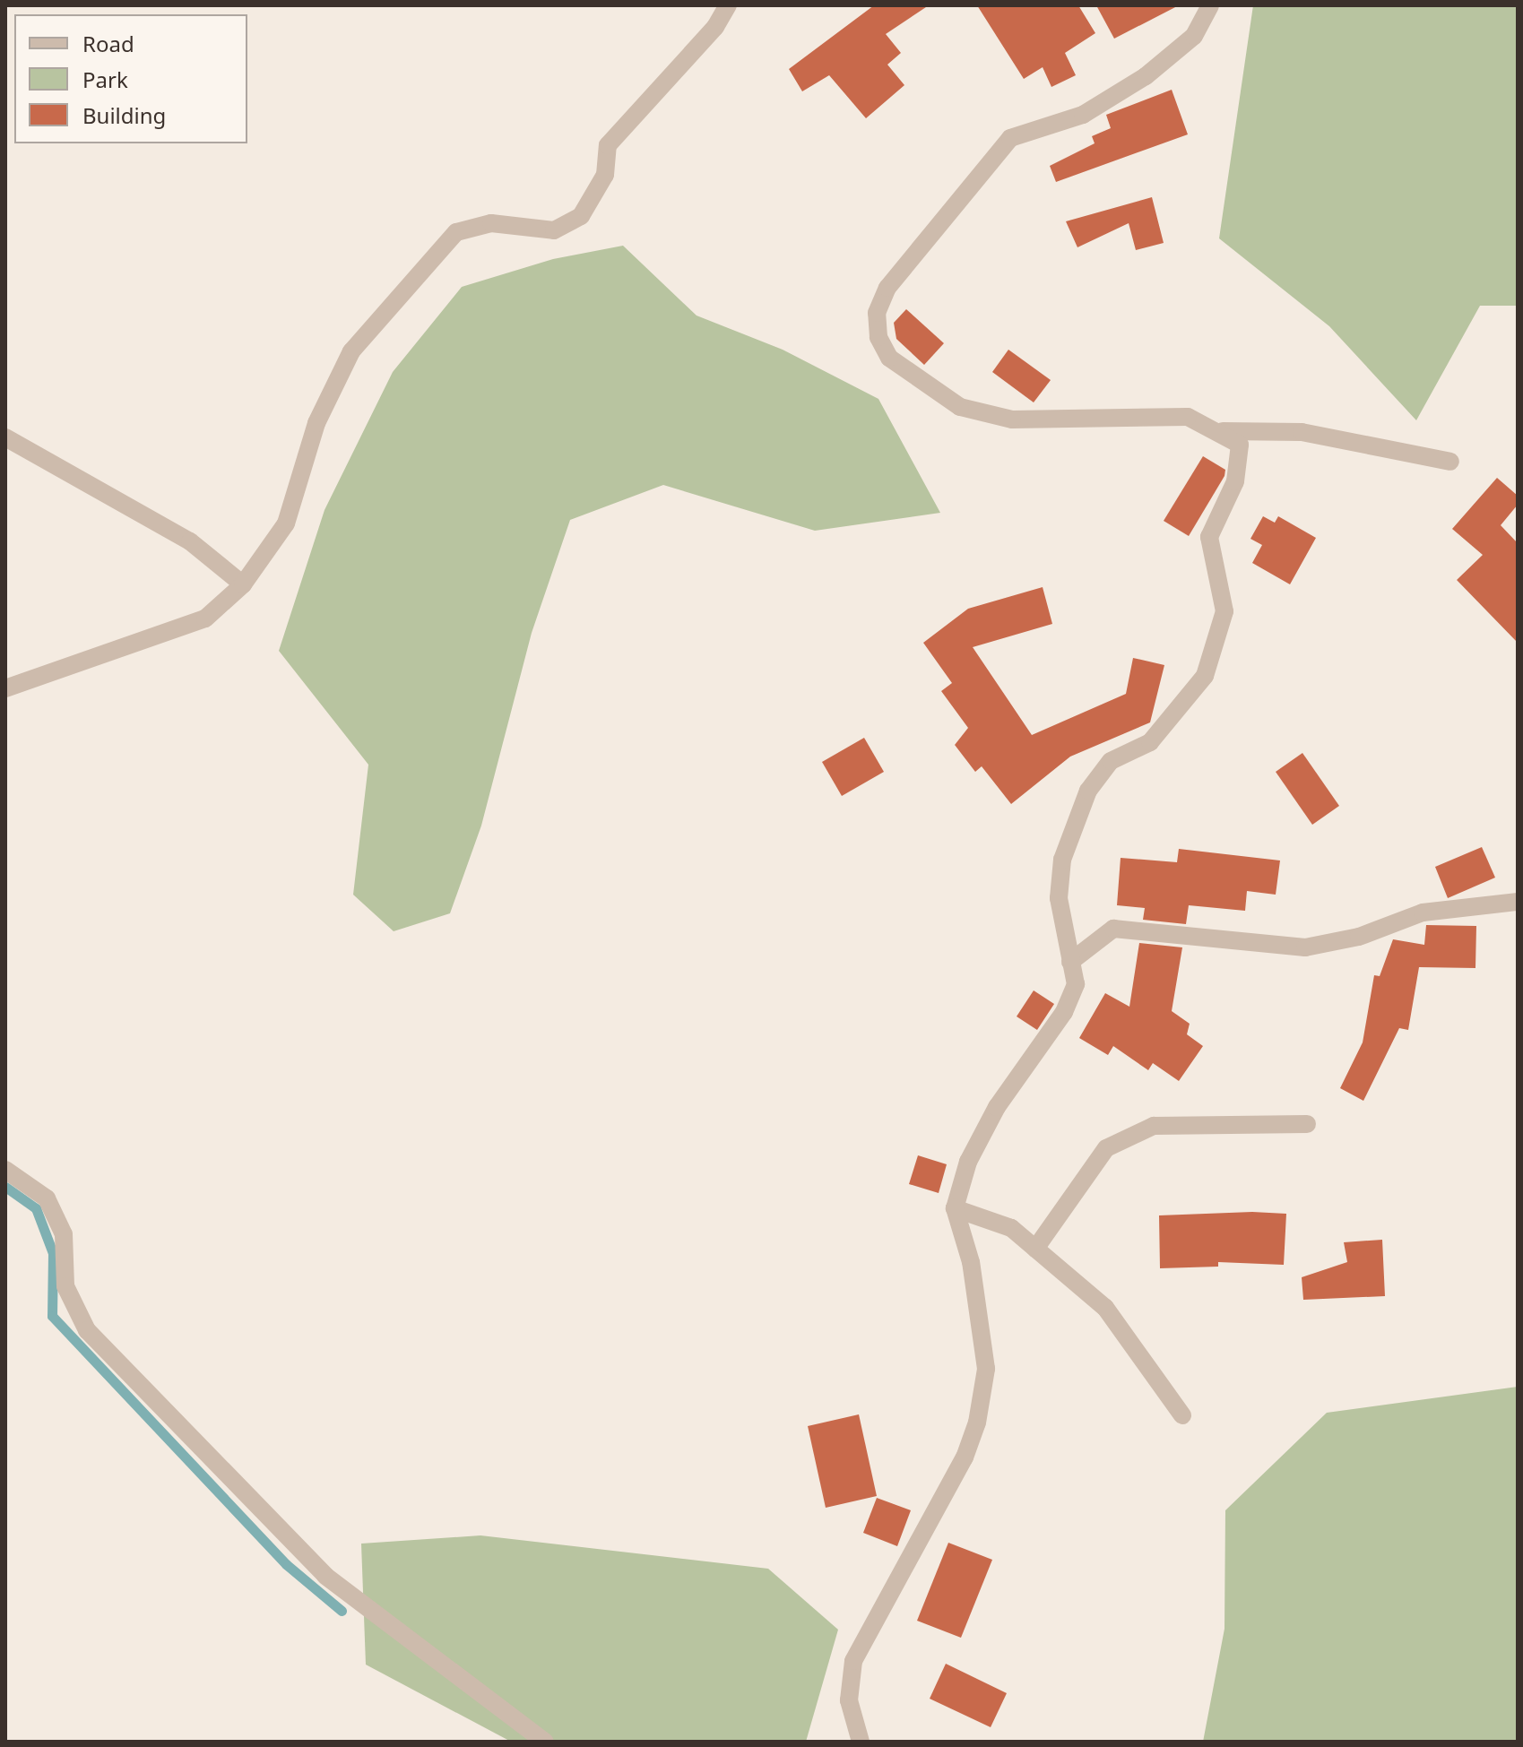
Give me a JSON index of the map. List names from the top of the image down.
{
  "legend": ["Road", "Park", "Building"]
}
